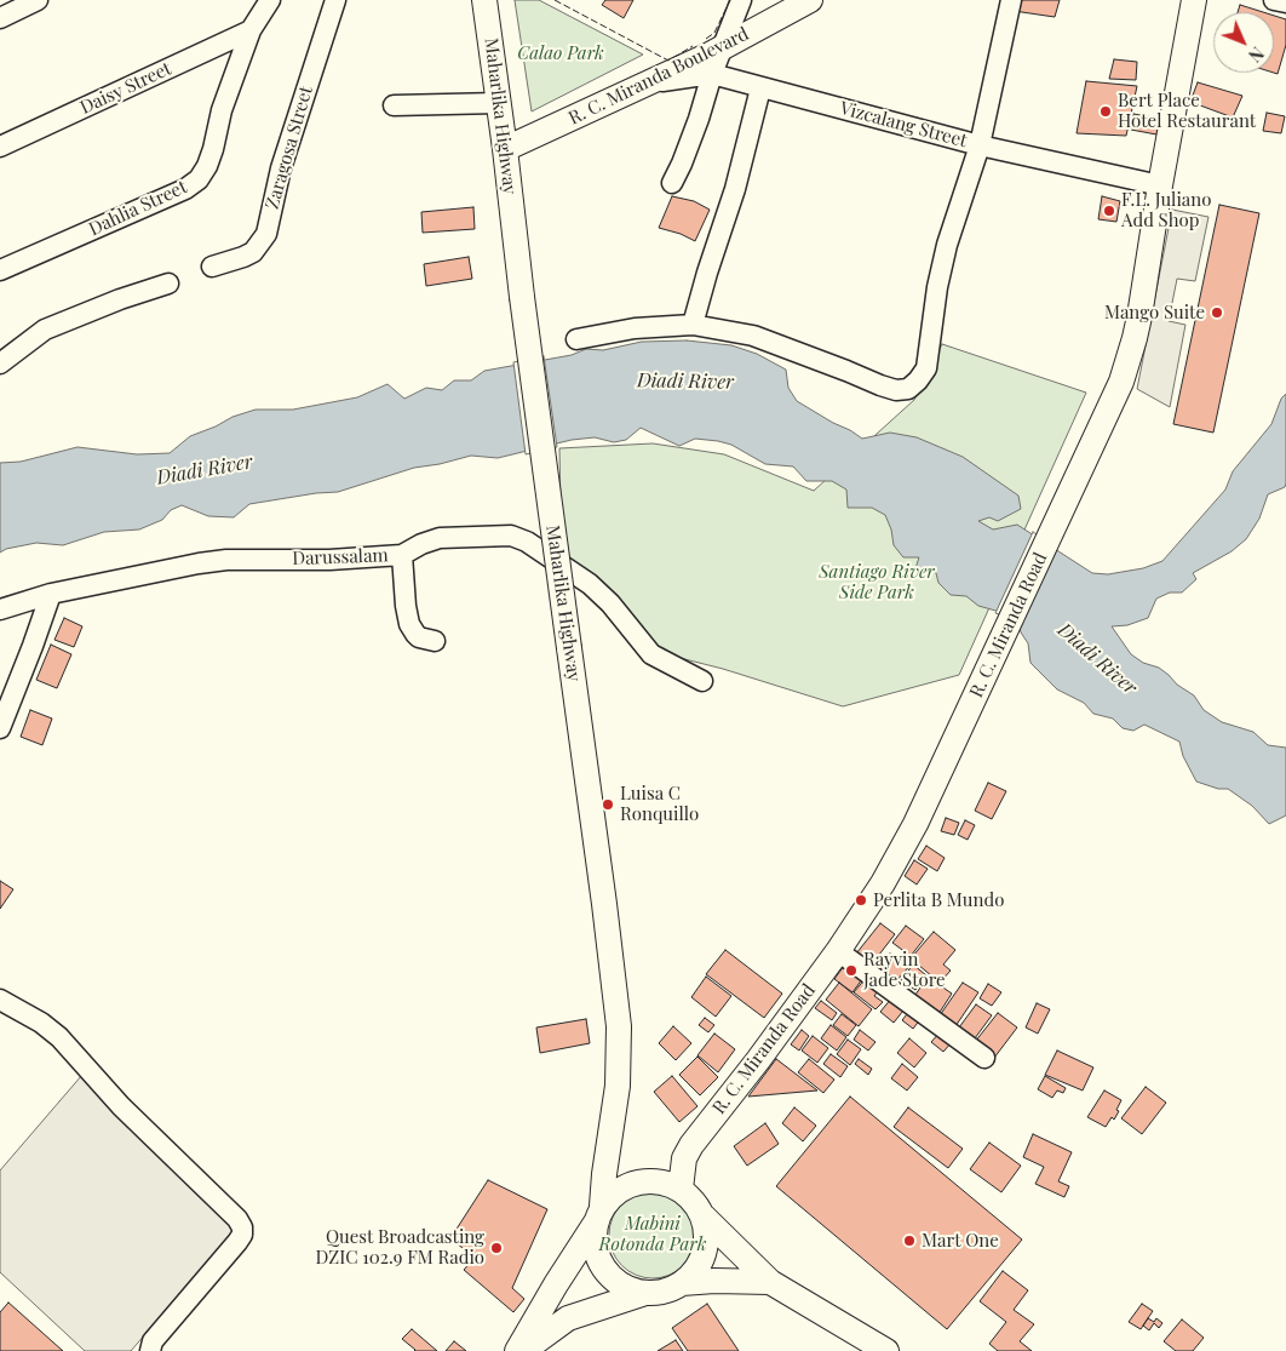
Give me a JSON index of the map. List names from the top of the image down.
{
  "streets": {
    "main road": ["R. C. Miranda Boulevard", "Maharlika Highway", "R. C. Miranda Road"],
    "street": [
      "Daisy Street",
      "Vizcalang Street",
      "Zaragosa Street",
      "Dahlia Street",
      "Darussalam"
    ]
  },
  "crossings": [
    ["R. C. Miranda Boulevard", "Maharlika Highway"],
    ["R. C. Miranda Boulevard", "Vizcalang Street"],
    ["Daisy Street", "Dahlia Street"],
    ["Maharlika Highway", "R. C. Miranda Road"],
    ["Vizcalang Street", "R. C. Miranda Road"]
  ],
  "water": ["Diadi River"],
  "parks": ["Calao Park", "Santiago River Side Park", "Mabini Rotonda Park"],
  "places": [
    "Bert Place Hotel Restaurant",
    "F.L. Juliano Add Shop",
    "Mango Suite",
    "Luisa C Ronquillo",
    "Perlita B Mundo",
    "Rayvin Jade Store",
    "Mart One",
    "Quest Broadcasting DZIC 102.9 FM Radio"
  ],
  "north": "bottom right"
}
